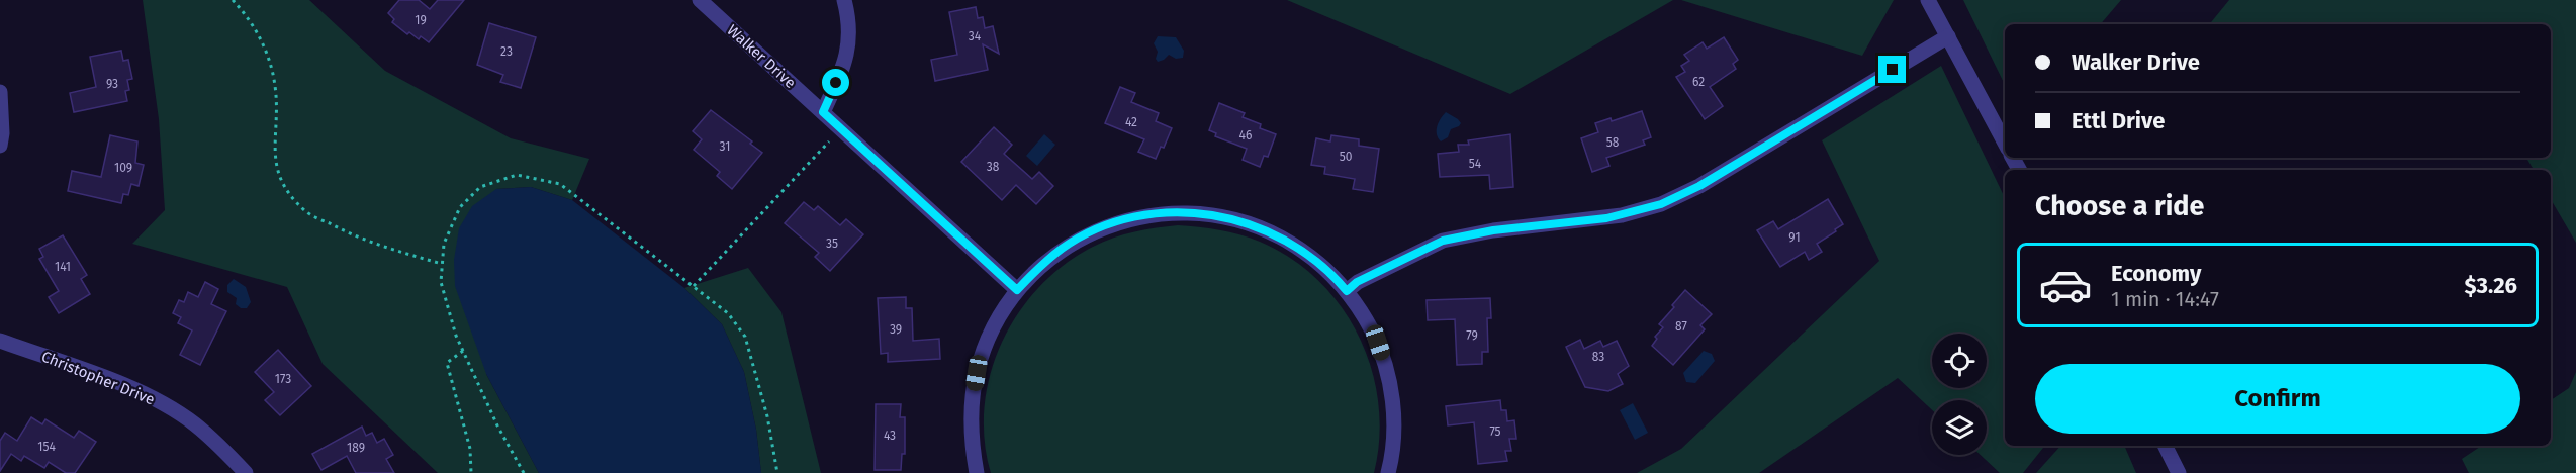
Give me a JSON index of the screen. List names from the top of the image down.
{
  "streets": {
    "street": ["Walker Drive", "Christopher Drive"]
  },
  "house_numbers": [
    "19",
    "34",
    "23",
    "62",
    "93",
    "42",
    "46",
    "58",
    "31",
    "50",
    "54",
    "38",
    "109",
    "91",
    "35",
    "141",
    "87",
    "39",
    "79",
    "83",
    "173",
    "75",
    "43",
    "154",
    "189"
  ],
  "page": {
    "banner": ["Walker Drive", "Ettl Drive"],
    "heading": "Choose a ride",
    "list": [
      {
        "name": "Economy",
        "note": "1 min · 14:47",
        "value": "$3.26"
      }
    ],
    "buttons": "Confirm"
  }
}
